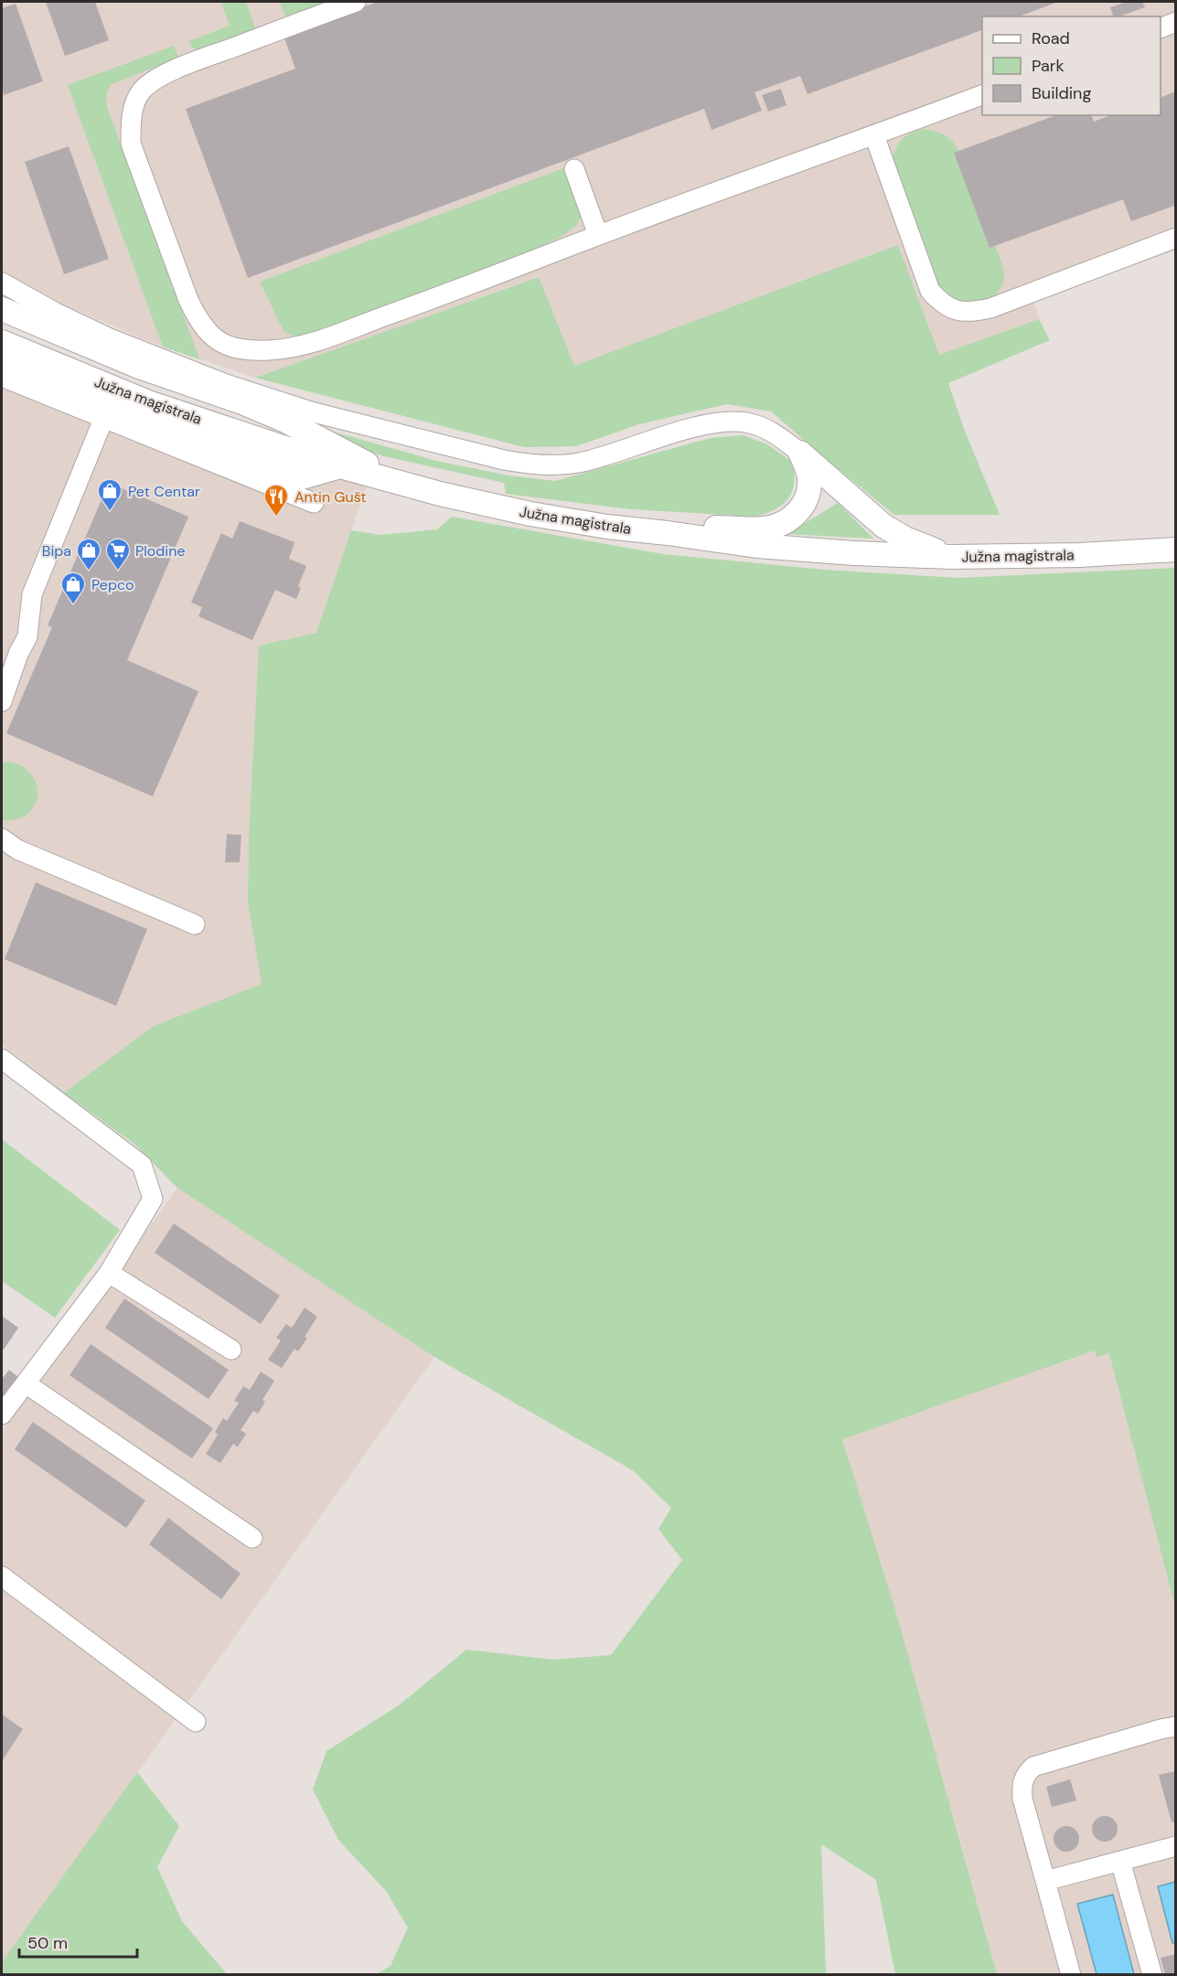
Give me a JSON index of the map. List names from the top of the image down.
{
  "streets": {
    "main road": ["Južna magistrala"]
  },
  "places": {
    "shop": ["Pet Centar", "Bipa", "Pepco"],
    "restaurant": ["Antin Gušt"],
    "supermarket": ["Plodine"]
  },
  "legend": ["Road", "Park", "Building"],
  "scale_bar": "50 m"
}
